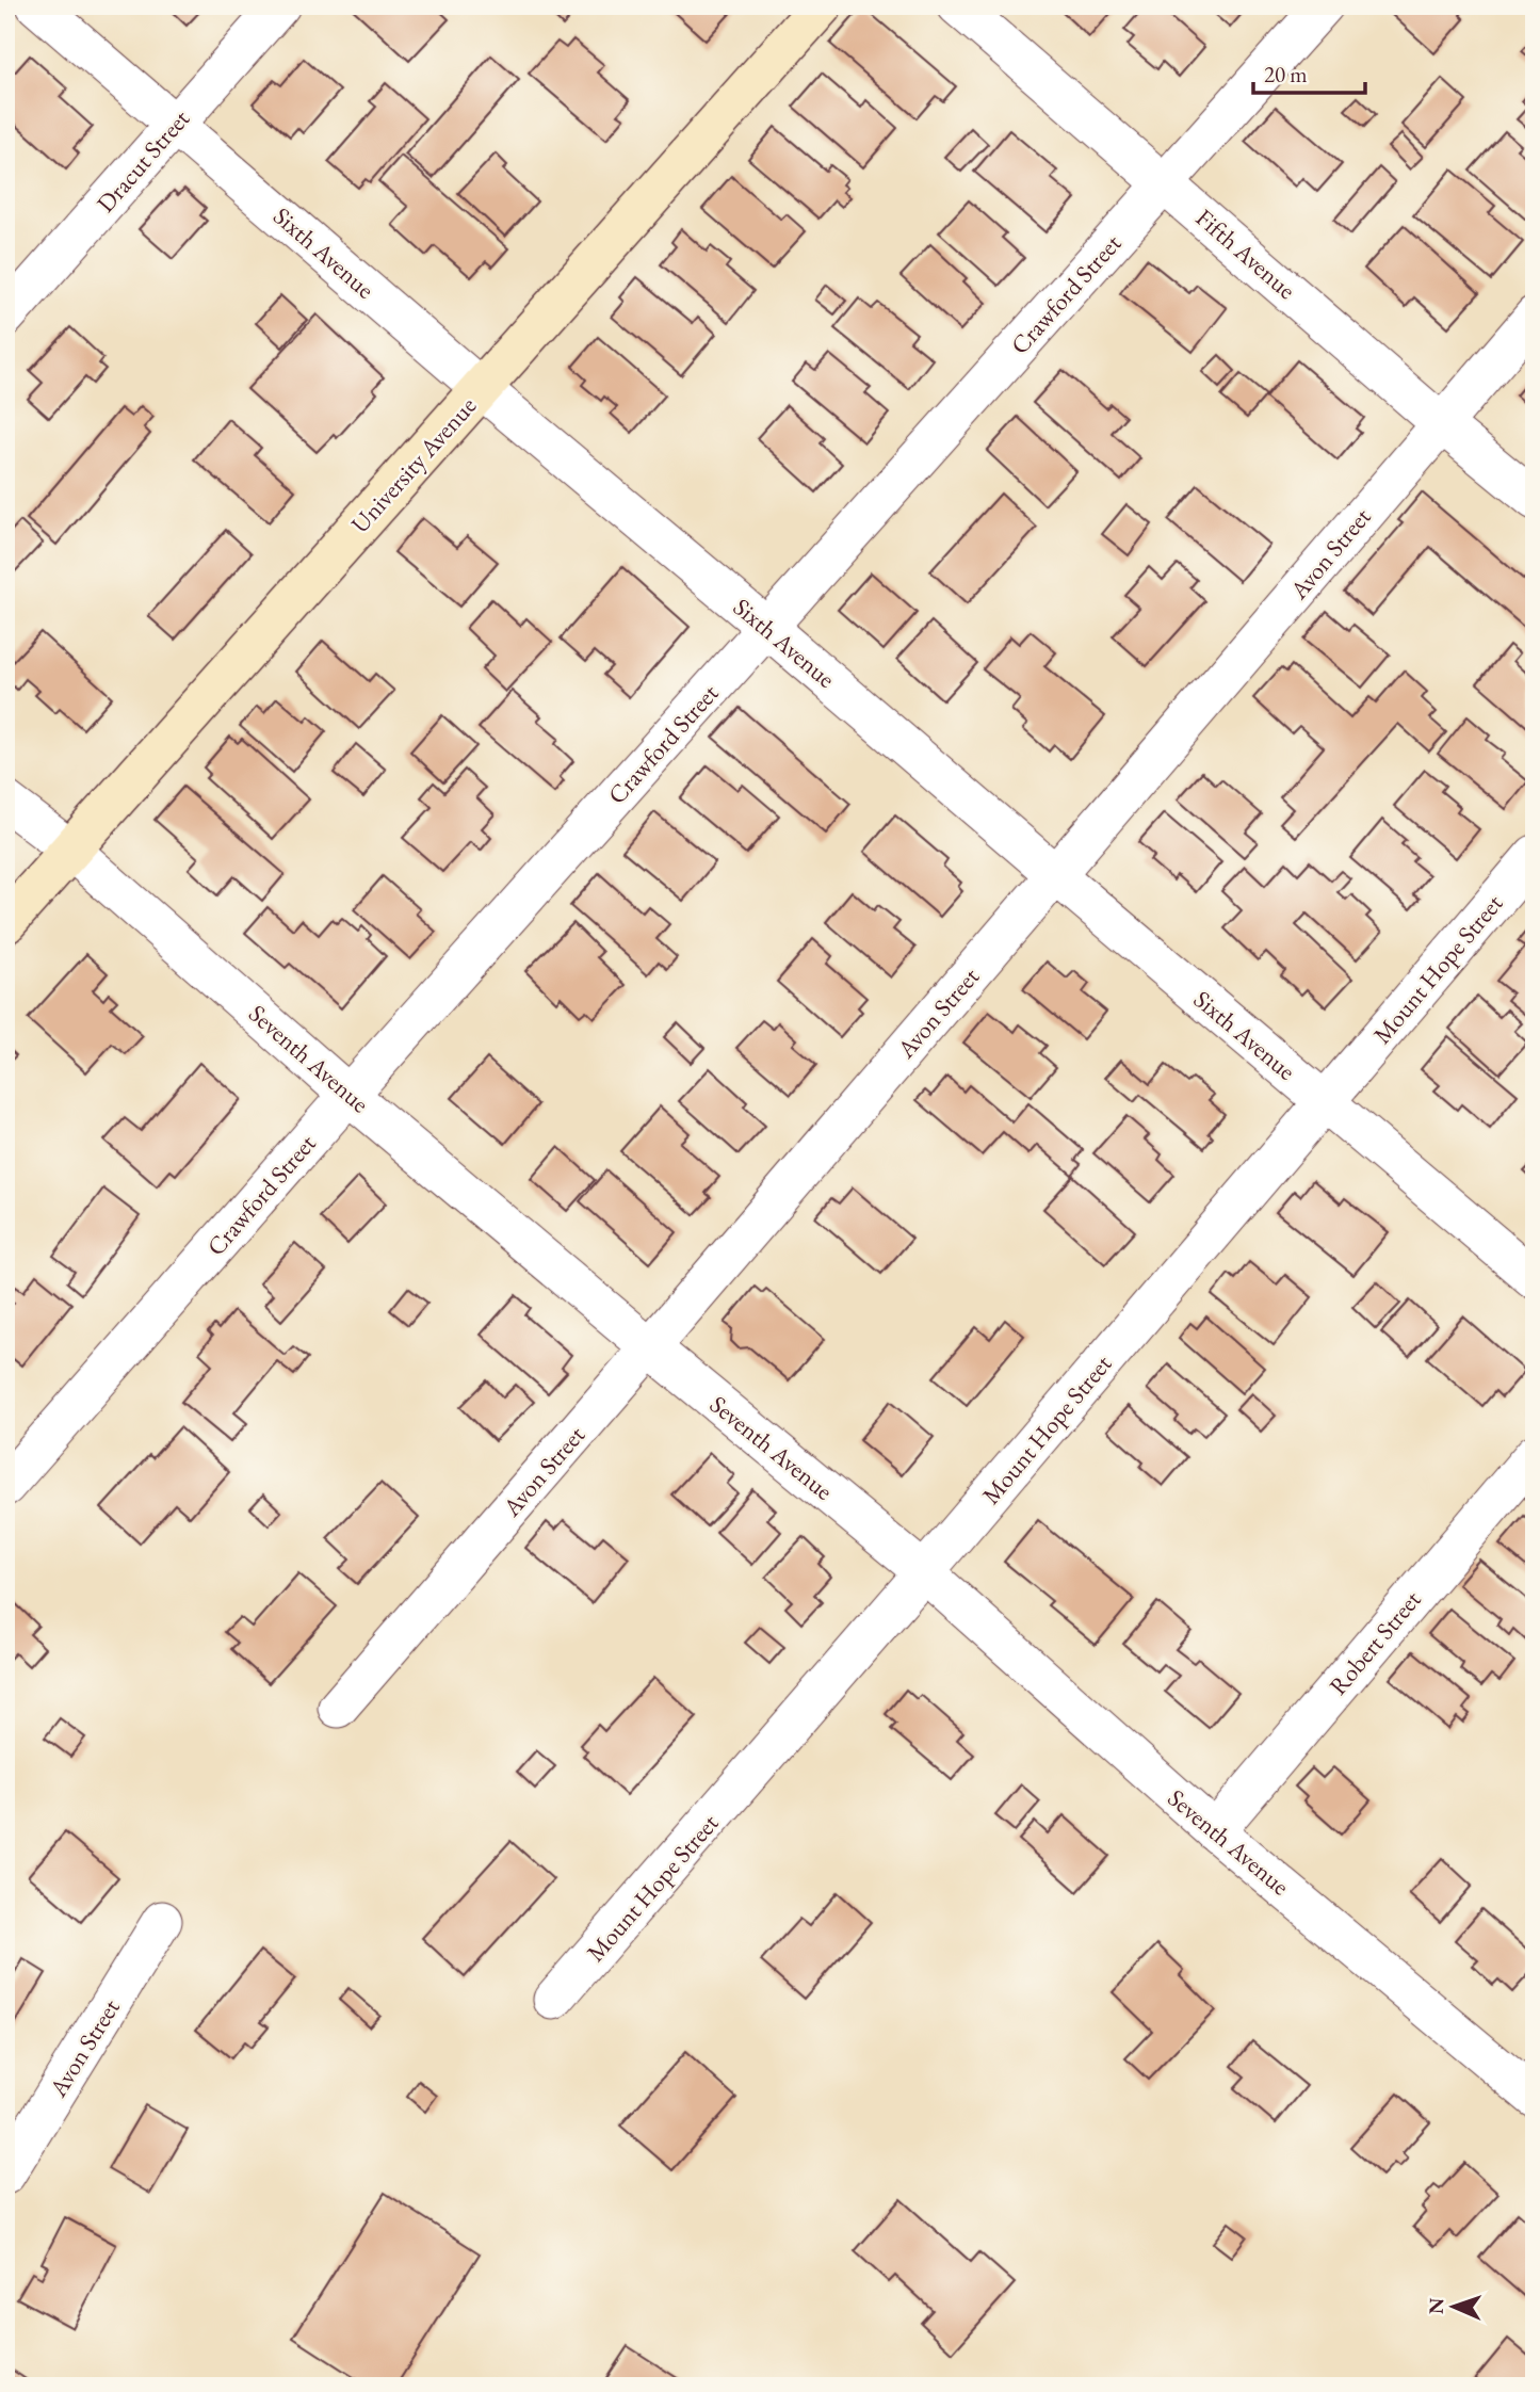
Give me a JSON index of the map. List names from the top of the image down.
{
  "streets": {
    "main road": ["University Avenue"],
    "street": [
      "Dracut Street",
      "Sixth Avenue",
      "Fifth Avenue",
      "Crawford Street",
      "Avon Street",
      "Mount Hope Street",
      "Seventh Avenue",
      "Robert Street"
    ]
  },
  "crossings": [
    ["Dracut Street", "Sixth Avenue"],
    ["Sixth Avenue", "Crawford Street"],
    ["Sixth Avenue", "University Avenue"],
    ["Sixth Avenue", "Avon Street"],
    ["Sixth Avenue", "Mount Hope Street"],
    ["Fifth Avenue", "Crawford Street"],
    ["Fifth Avenue", "Avon Street"],
    ["Crawford Street", "Seventh Avenue"],
    ["University Avenue", "Seventh Avenue"],
    ["Avon Street", "Seventh Avenue"],
    ["Mount Hope Street", "Seventh Avenue"],
    ["Seventh Avenue", "Robert Street"]
  ],
  "scale_bar": "20 m",
  "north": "left"
}
